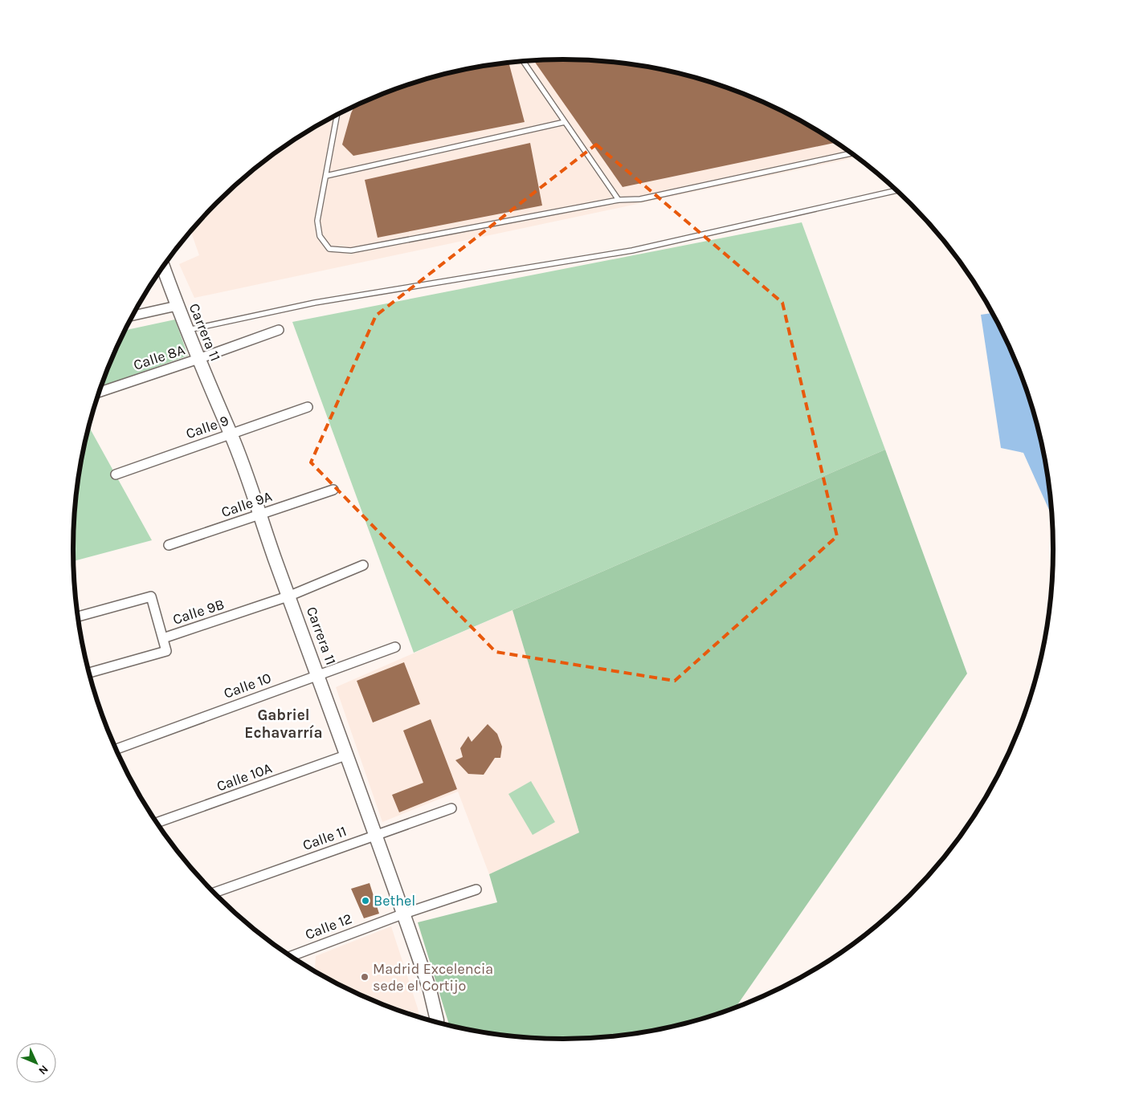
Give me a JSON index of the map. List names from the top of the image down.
{
  "streets": {
    "street": [
      "Carrera 11",
      "Calle 8A",
      "Calle 9",
      "Calle 9A",
      "Calle 9B",
      "Calle 10",
      "Calle 10A",
      "Calle 11",
      "Calle 12"
    ]
  },
  "crossings": [
    ["Carrera 11", "Calle 8A"],
    ["Carrera 11", "Calle 9"],
    ["Carrera 11", "Calle 9A"],
    ["Carrera 11", "Calle 9B"],
    ["Carrera 11", "Calle 10"],
    ["Carrera 11", "Calle 10A"],
    ["Carrera 11", "Calle 11"],
    ["Carrera 11", "Calle 12"]
  ],
  "districts": ["Gabriel Echavarría"],
  "places": ["Bethel", "Madrid Excelencia sede el Cortijo"],
  "north": "bottom right"
}
